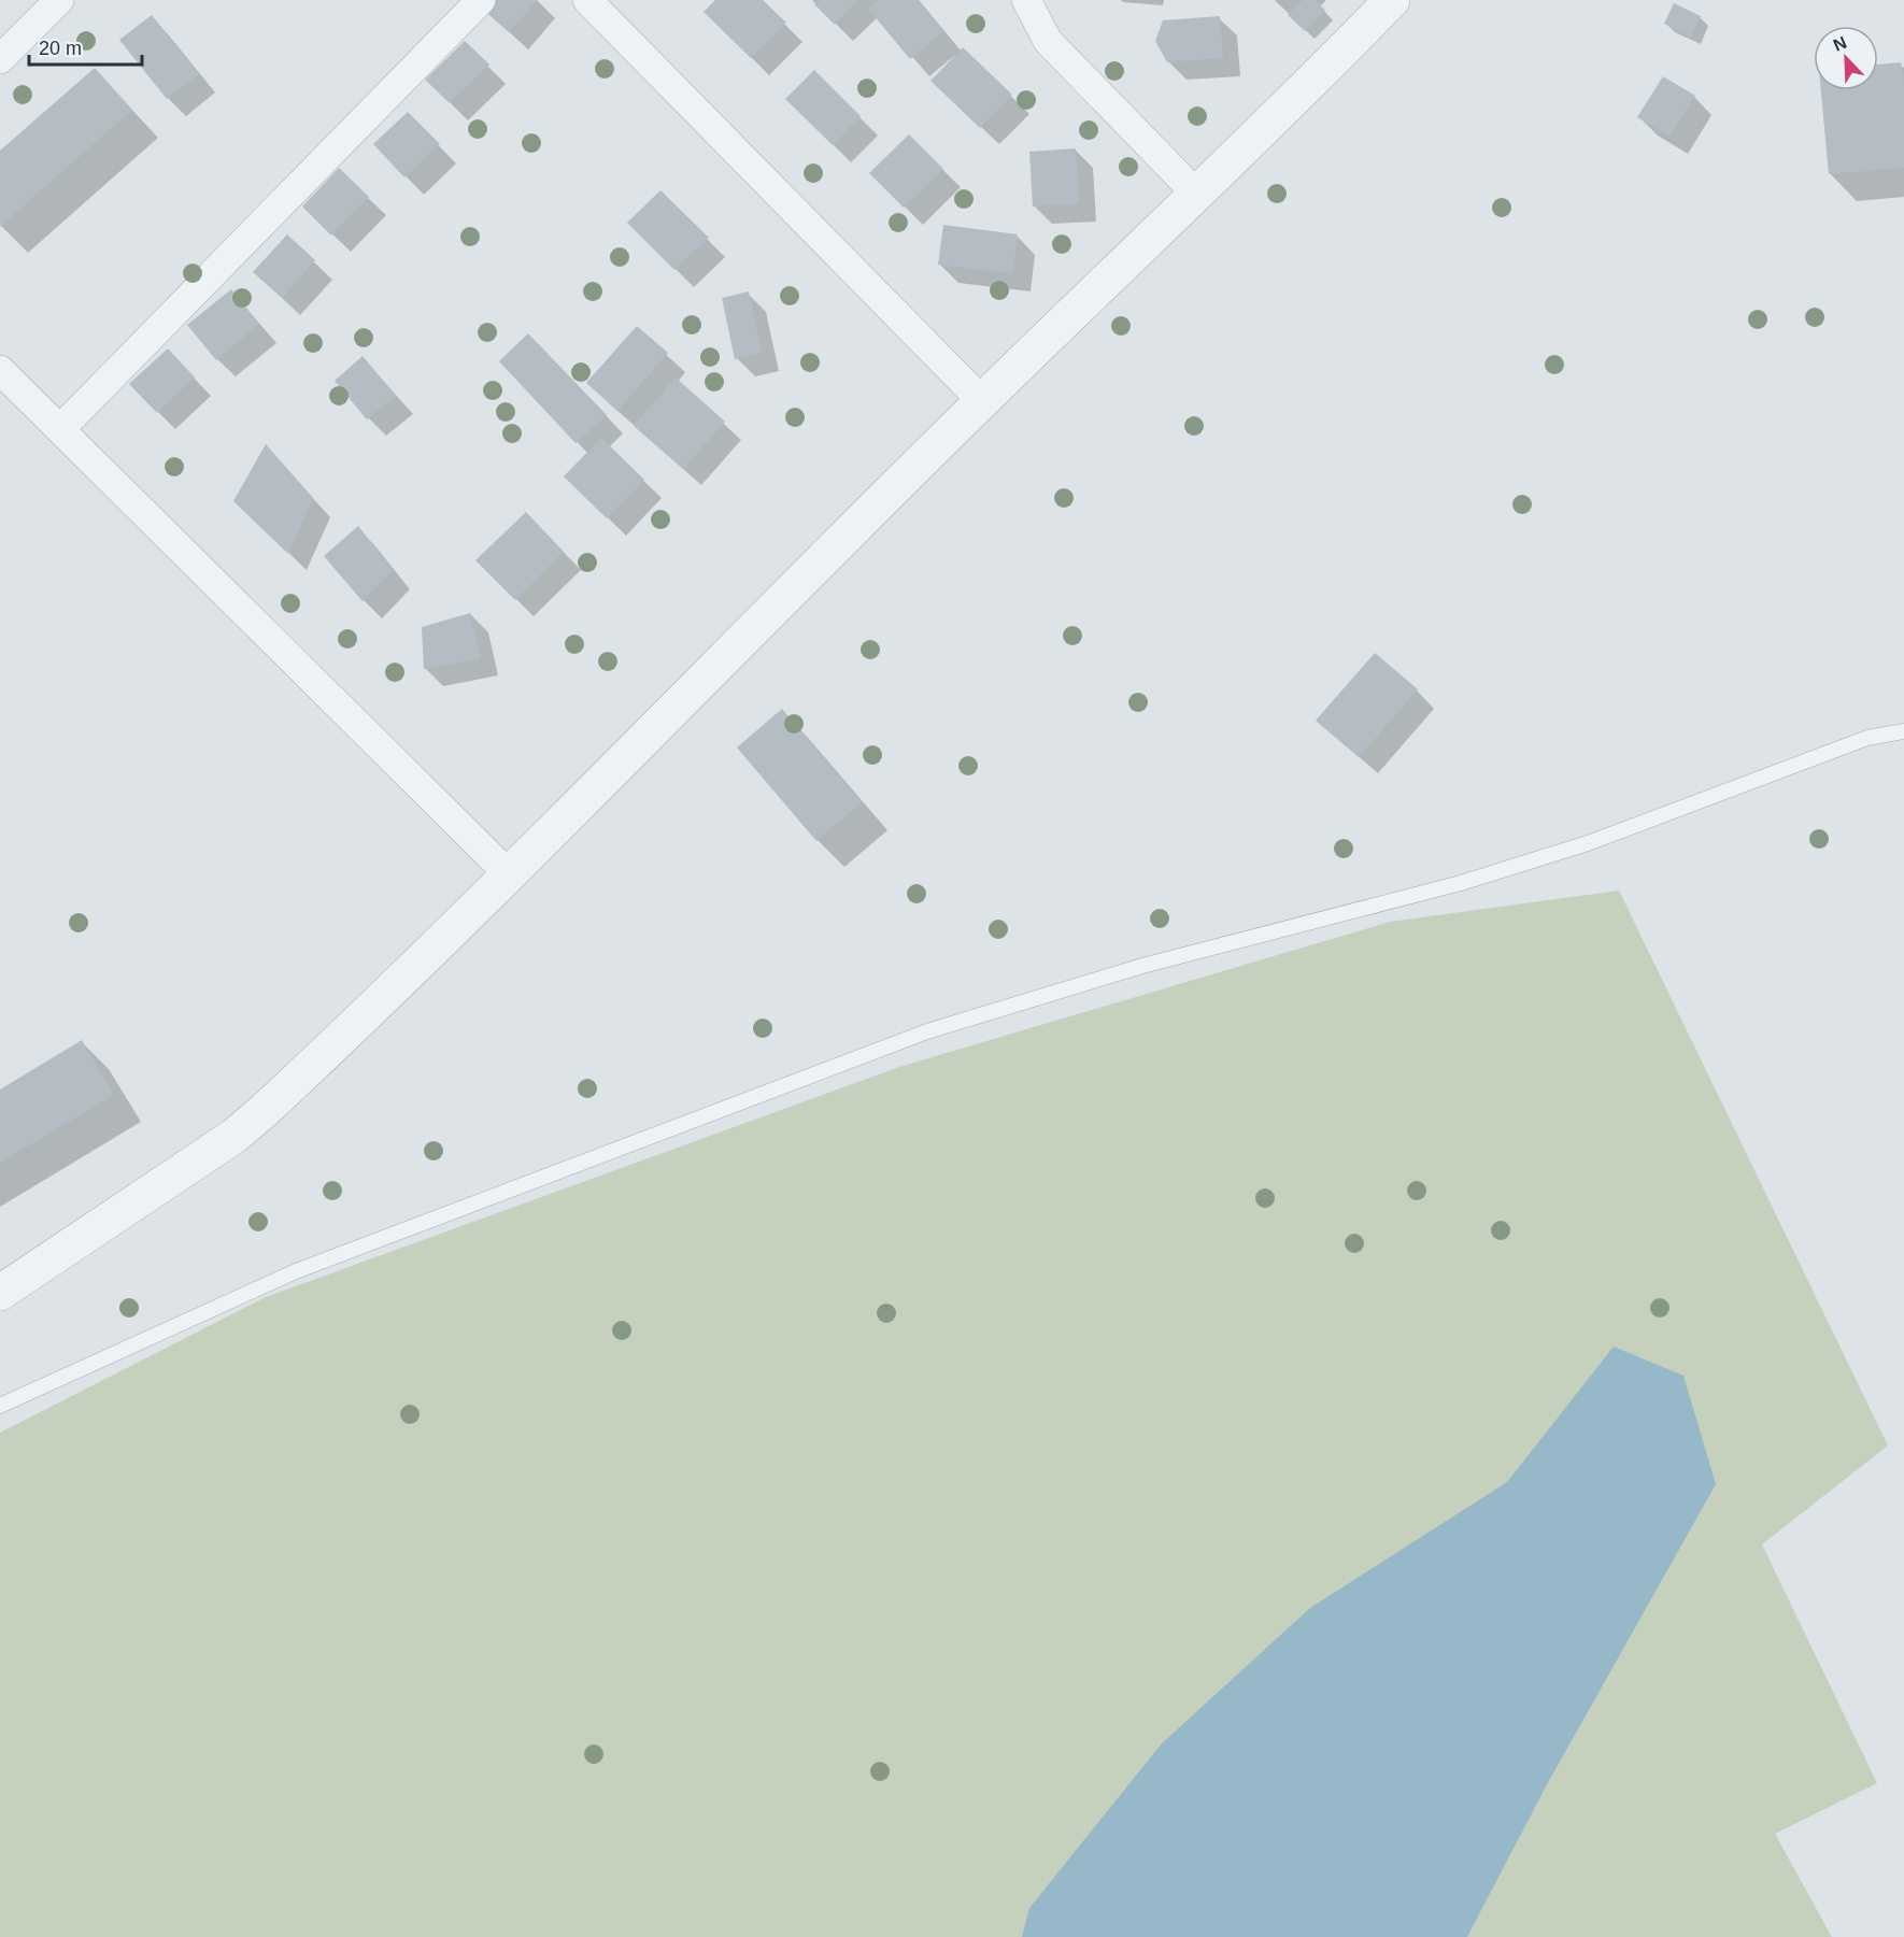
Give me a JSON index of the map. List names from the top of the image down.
{
  "scale_bar": "20 m",
  "north": "top left"
}
